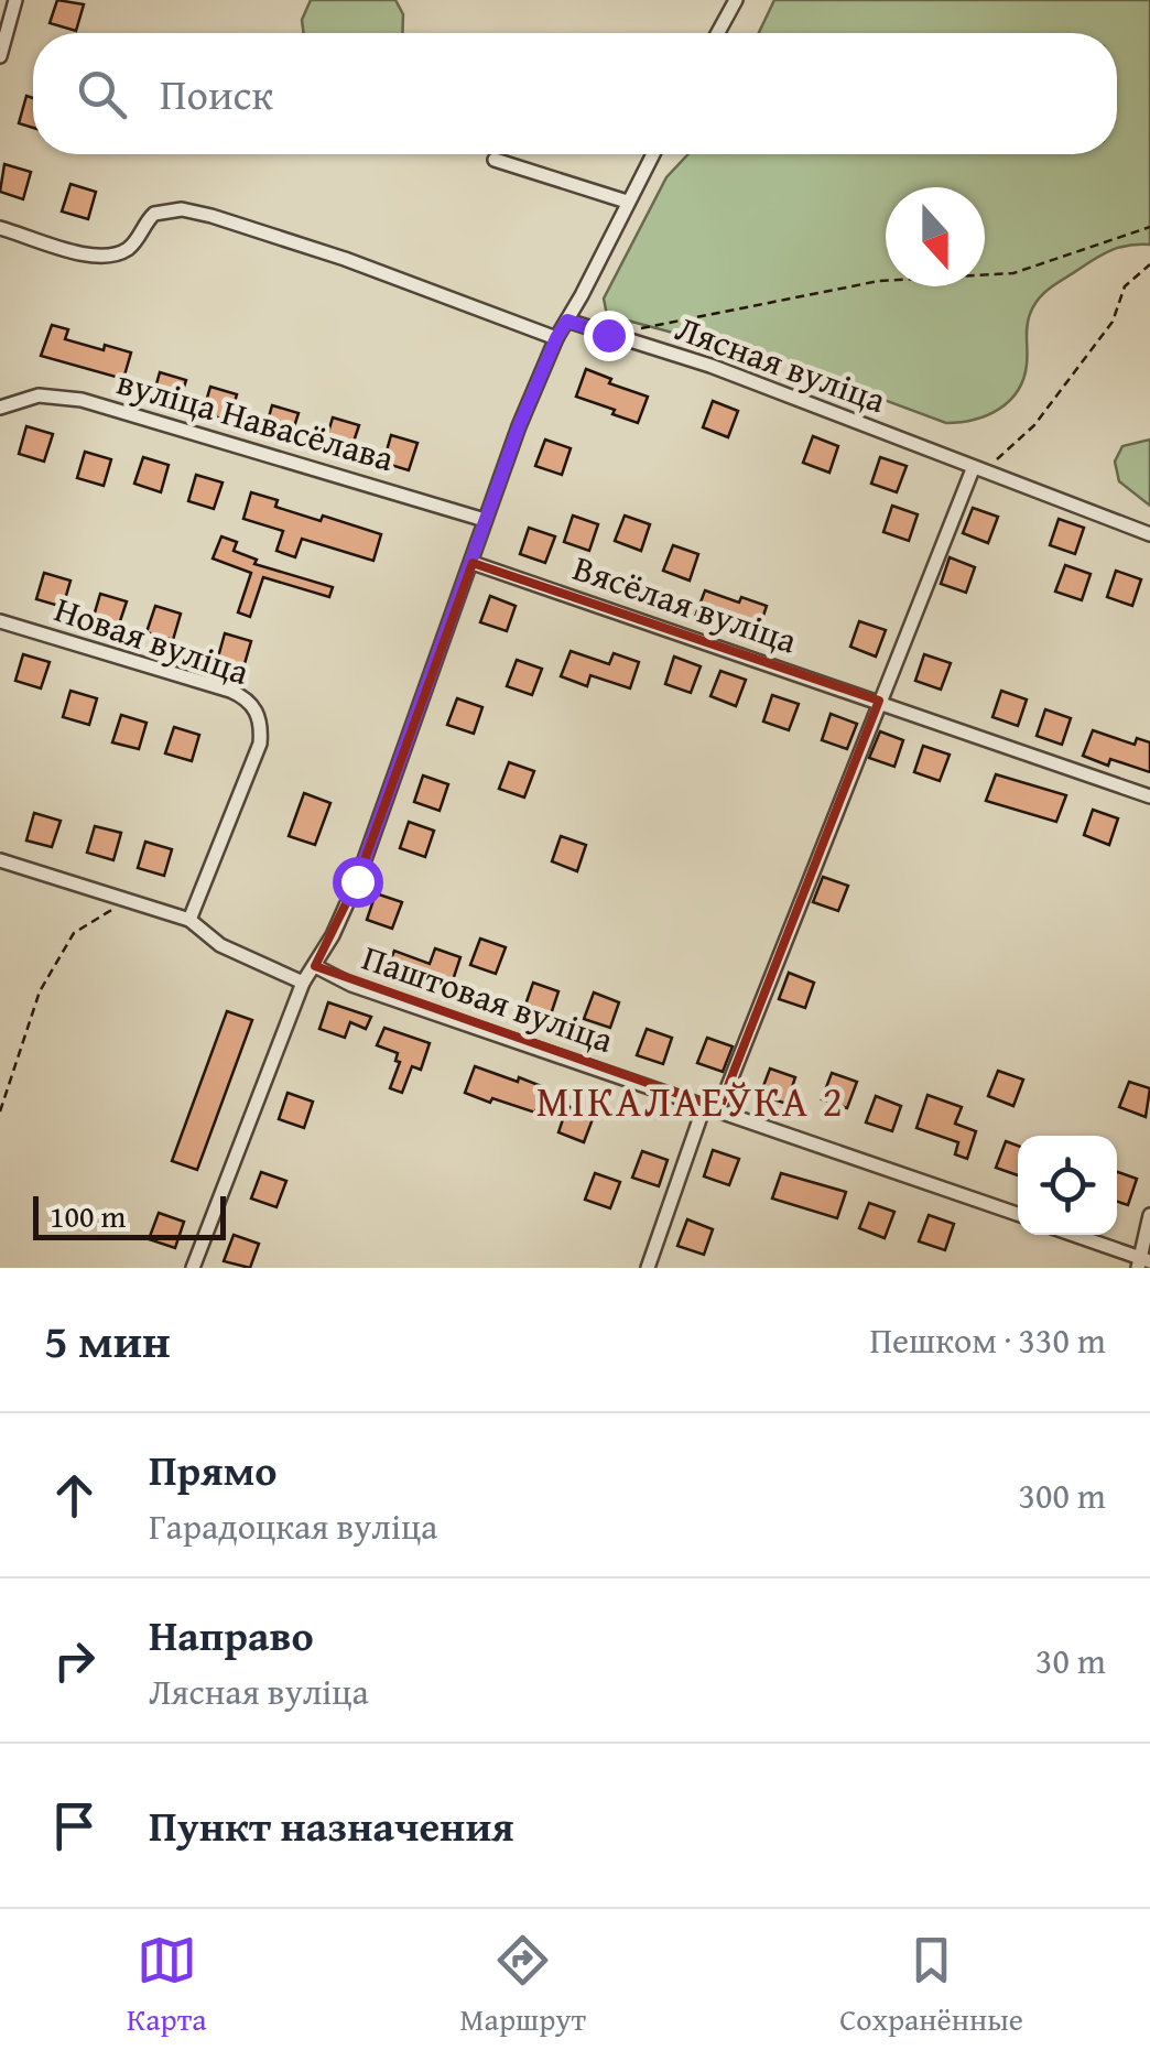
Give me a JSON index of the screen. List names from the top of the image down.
{
  "streets": {
    "street": [
      "Лясная вуліца",
      "вуліца Навасёлава",
      "Вясёлая вуліца",
      "Новая вуліца",
      "Паштовая вуліца"
    ]
  },
  "districts": ["МІКАЛАЕЎКА 2"],
  "scale_bar": "100 m",
  "north": "bottom",
  "page": {
    "search": "Поиск",
    "scale": "100 m",
    "heading": ["5 мин", "Пешком · 330 m"],
    "list": [
      ["Прямо", "Гарадоцкая вуліца", "300 m"],
      ["Направо", "Лясная вуліца", "30 m"],
      "Пункт назначения"
    ],
    "nav": ["Карта", "Маршрут", "Сохранённые"]
  }
}
